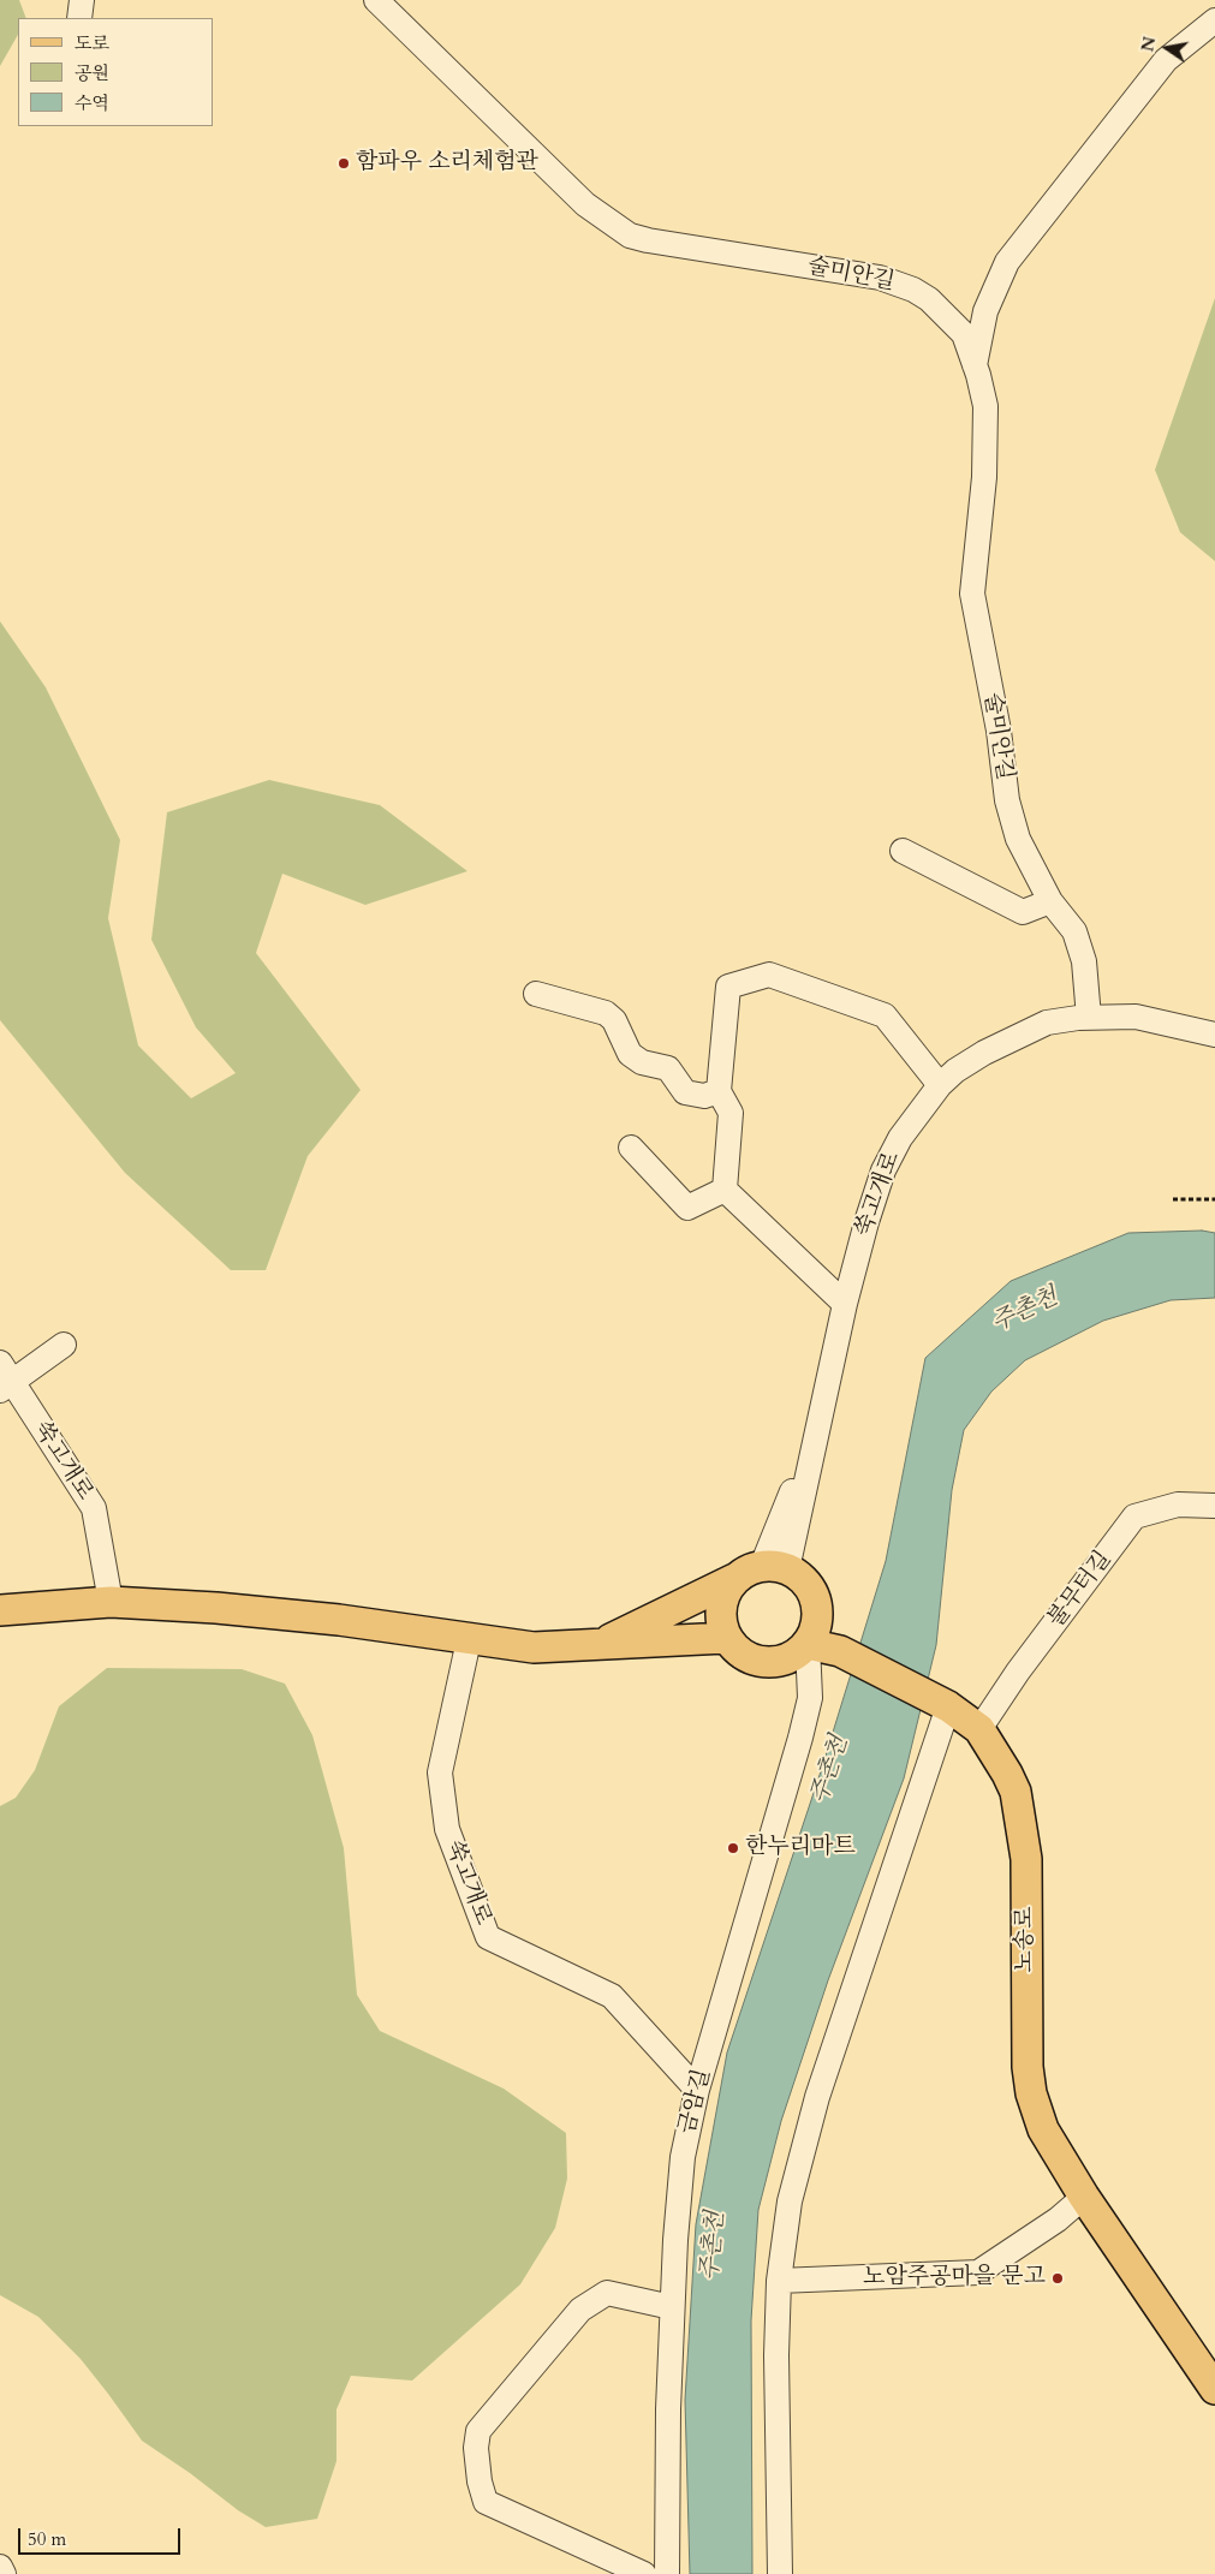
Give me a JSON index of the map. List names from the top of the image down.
{
  "streets": {
    "main road": ["노송로"],
    "street": [
      "술미안길",
      "쑥고개로",
      "불무터길",
      "금암길"
    ]
  },
  "crossings": [
    ["술미안길", "쑥고개로"],
    ["쑥고개로", "노송로"],
    ["쑥고개로", "금암길"],
    ["불무터길", "노송로"],
    ["노송로", "금암길"]
  ],
  "water": ["주촌천"],
  "places": ["함파우 소리체험관", "한누리마트", "노암주공마을 문고"],
  "legend": ["도로", "공원", "수역"],
  "scale_bar": "50 m",
  "north": "left"
}
